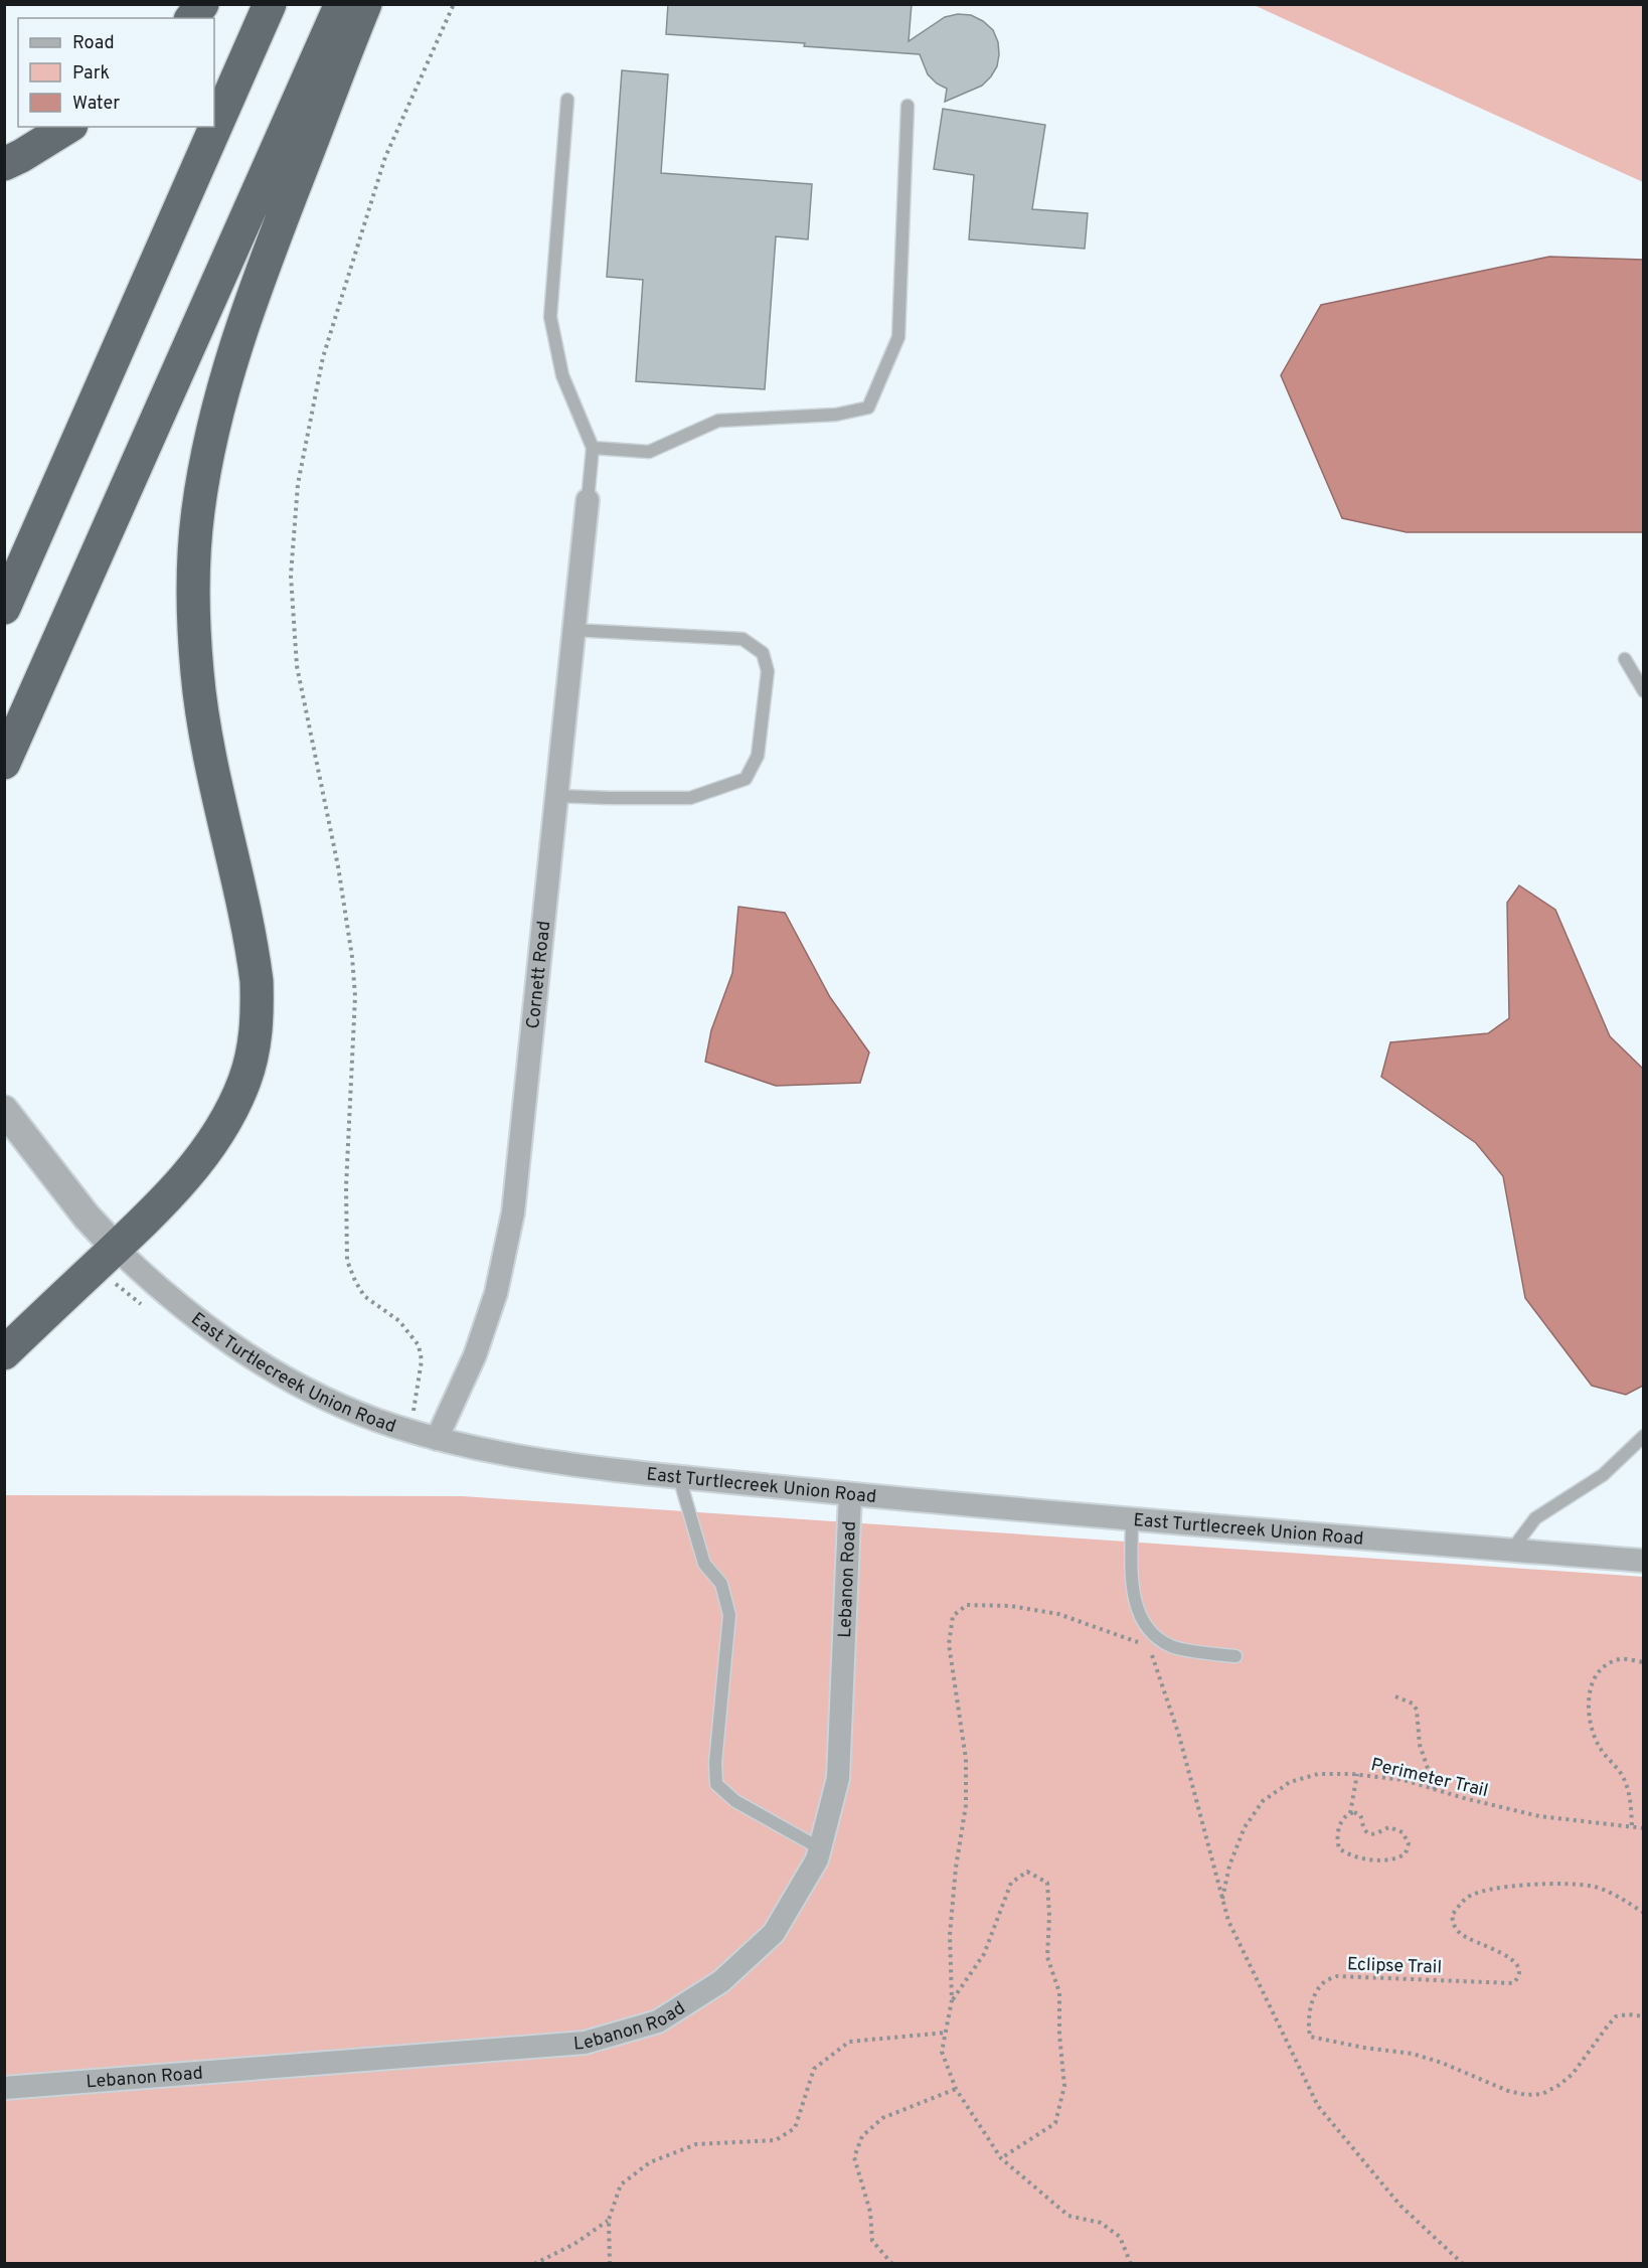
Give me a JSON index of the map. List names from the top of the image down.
{
  "streets": {
    "street": ["Cornett Road", "East Turtlecreek Union Road", "Lebanon Road"],
    "path": ["Perimeter Trail", "Eclipse Trail"]
  },
  "crossings": [
    ["Cornett Road", "East Turtlecreek Union Road"],
    ["East Turtlecreek Union Road", "Lebanon Road"]
  ],
  "legend": ["Road", "Park", "Water"]
}
